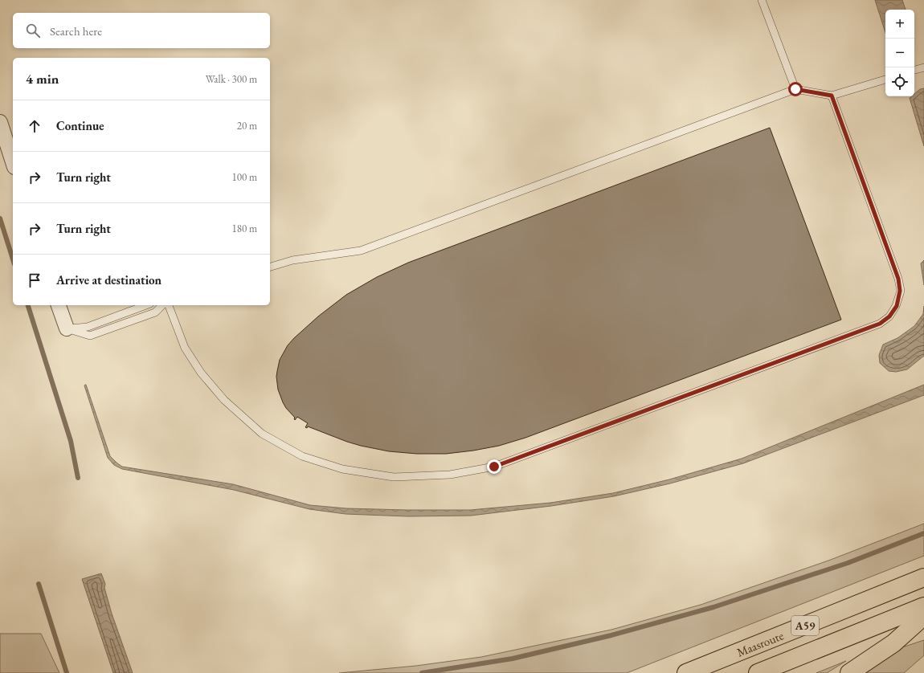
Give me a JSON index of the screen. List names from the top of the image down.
{
  "streets": {
    "highway": ["A59", "Maasroute"]
  },
  "page": {
    "map_buttons": ["+", "−"],
    "search": "Search here",
    "heading": ["4 min", "Walk · 300 m"],
    "list": [
      ["Continue", "20 m"],
      ["Turn right", "100 m"],
      ["Turn right", "180 m"],
      "Arrive at destination"
    ]
  }
}
